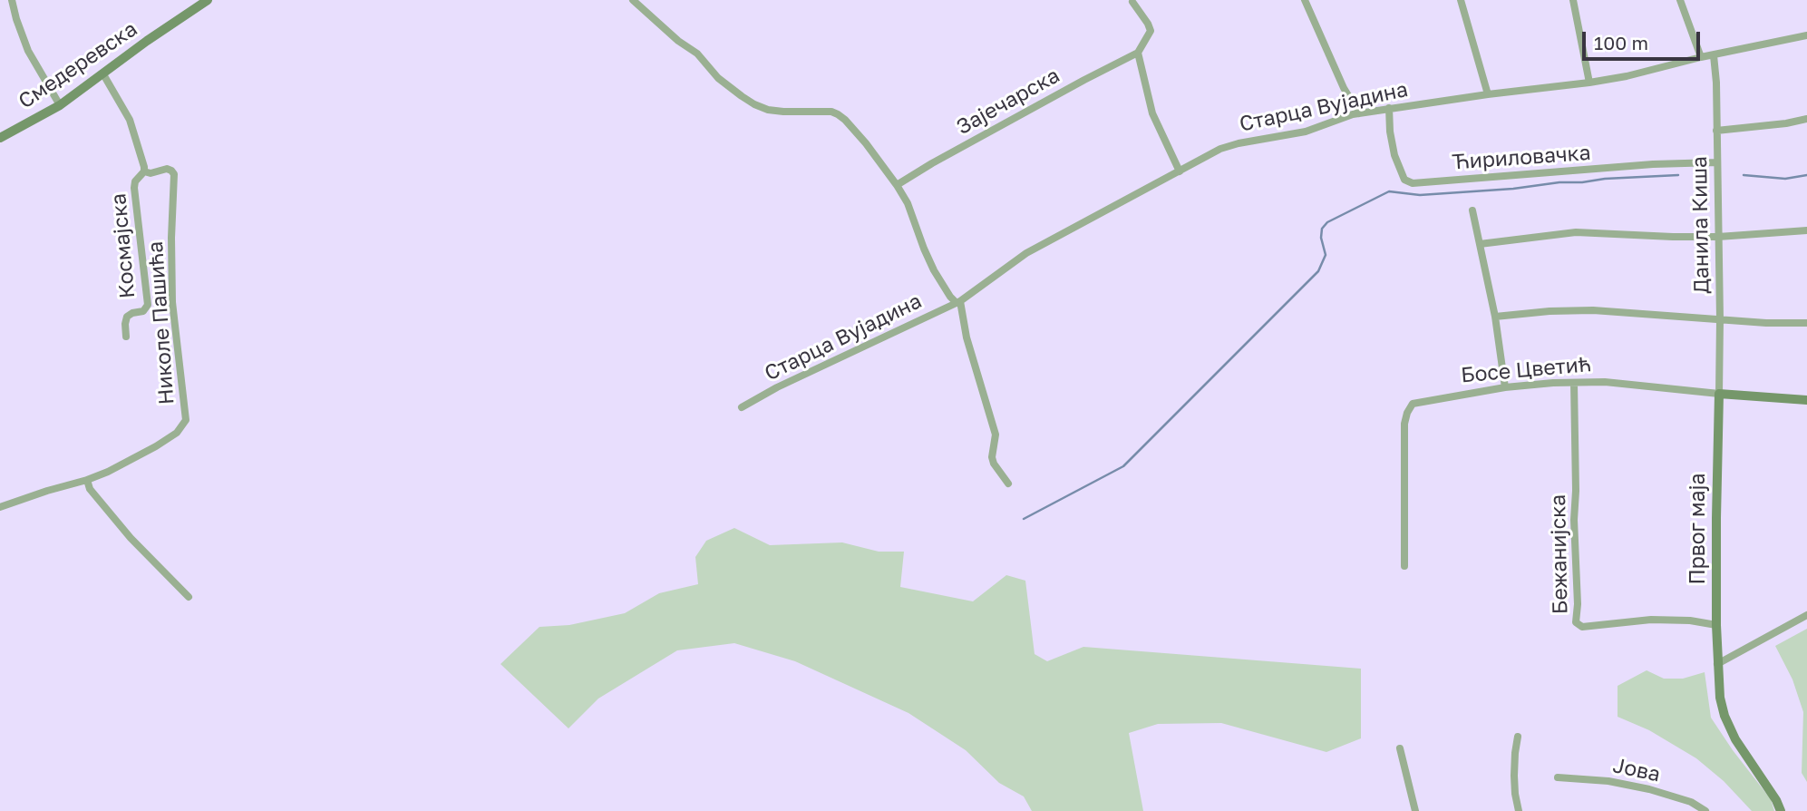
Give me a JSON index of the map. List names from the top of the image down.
{
  "streets": {
    "street": [
      "Смедеревска",
      "Зајечарска",
      "Старца Вујадина",
      "Ћириловачка",
      "Данила Киша",
      "Космајска",
      "Николе Пашића",
      "Босе Цветић",
      "Првог маја",
      "Бежанијска",
      "Јова"
    ]
  },
  "crossings": [
    ["Смедеревска", "Космајска"],
    ["Старца Вујадина", "Ћириловачка"],
    ["Старца Вујадина", "Данила Киша"],
    ["Ћириловачка", "Данила Киша"],
    ["Данила Киша", "Босе Цветић"],
    ["Данила Киша", "Првог маја"],
    ["Космајска", "Николе Пашића"],
    ["Босе Цветић", "Првог маја"],
    ["Босе Цветић", "Бежанијска"],
    ["Првог маја", "Бежанијска"]
  ],
  "scale_bar": "100 m"
}
